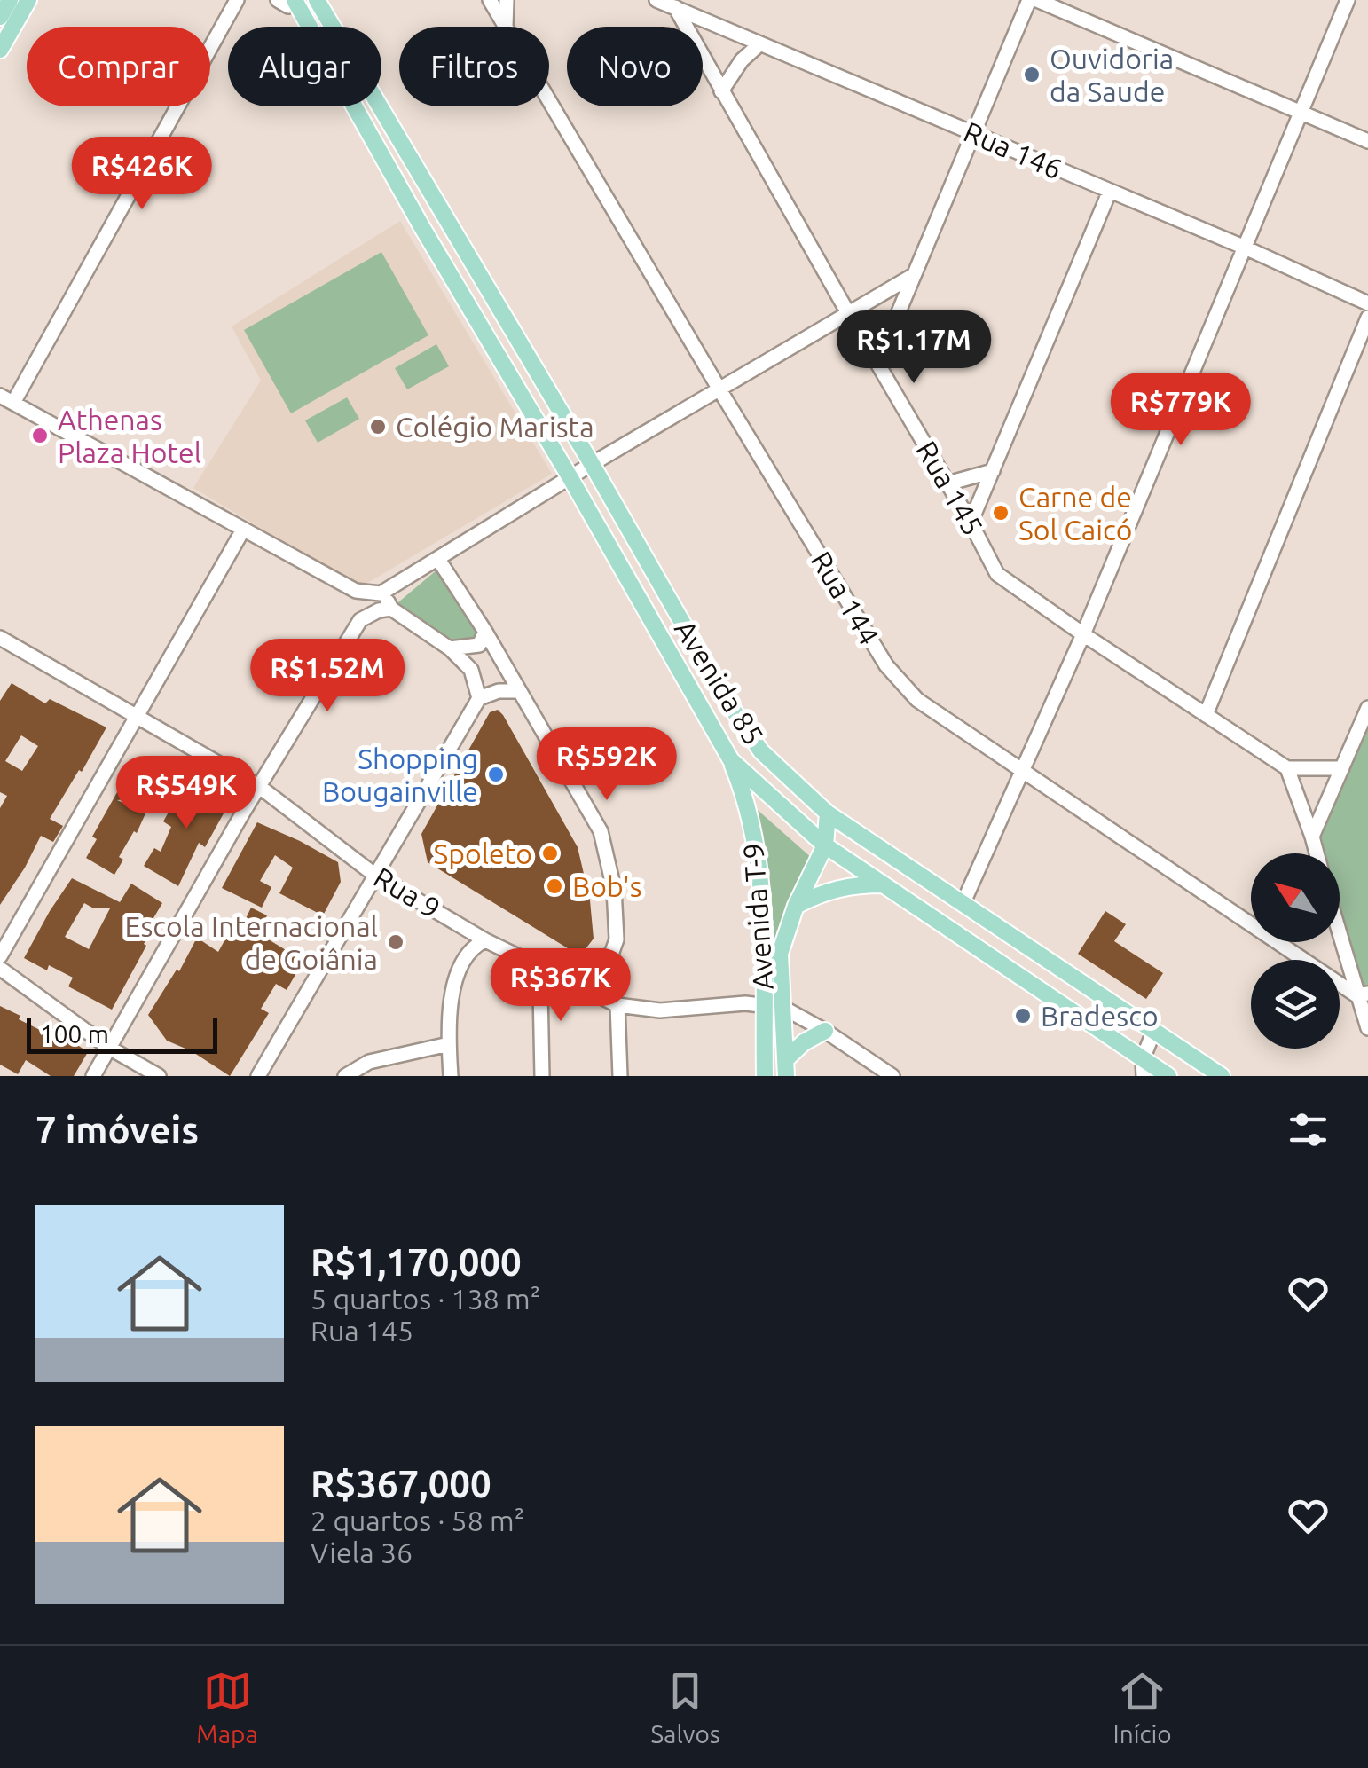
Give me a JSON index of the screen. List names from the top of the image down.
{
  "streets": {
    "main road": ["Avenida 85", "Avenida T-9"],
    "street": [
      "Rua 146",
      "Rua 145",
      "Rua 144",
      "Rua 9"
    ]
  },
  "crossings": [
    ["Rua 146", "Rua 145"],
    ["Avenida 85", "Avenida T-9"],
    ["Rua 9", "Avenida T-9"]
  ],
  "places": [
    "Ouvidoria da Saude",
    "Colégio Marista",
    "Athenas Plaza Hotel",
    "Carne de Sol Caicó",
    "Shopping Bougainville",
    "Spoleto",
    "Bob's",
    "Escola Internacional de Goiânia",
    "Bradesco"
  ],
  "scale_bar": "100 m",
  "north": "top left",
  "page": {
    "chip": [
      "Comprar",
      "Alugar",
      "Filtros",
      "Novo"
    ],
    "price": [
      "R$426K",
      "R$1.17M",
      "R$779K",
      "R$1.52M",
      "R$592K",
      "R$549K",
      "R$367K"
    ],
    "scale": "100 m",
    "heading": "7 imóveis",
    "list": [
      {
        "name": "R$1,170,000",
        "note": "5 quartos · 138 m² · Rua 145"
      },
      {
        "name": "R$367,000",
        "note": "2 quartos · 58 m² · Viela 36"
      }
    ],
    "tabs": ["Mapa", "Salvos", "Início"]
  }
}
